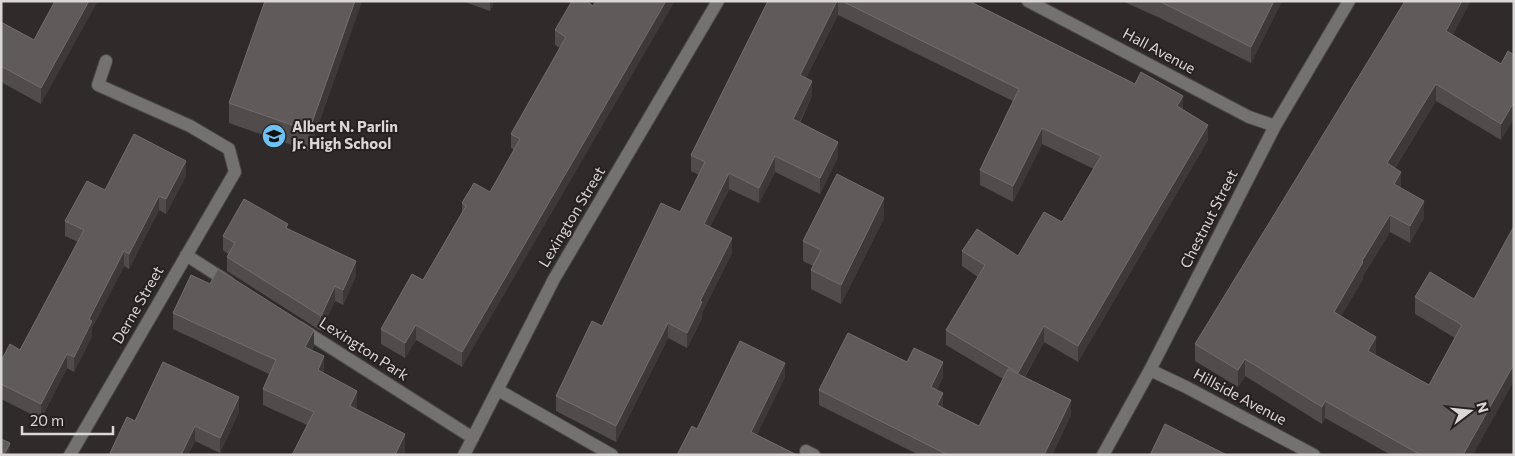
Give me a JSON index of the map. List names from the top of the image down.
{
  "streets": {
    "street": [
      "Hall Avenue",
      "Lexington Street",
      "Chestnut Street",
      "Derne Street",
      "Lexington Park",
      "Hillside Avenue"
    ]
  },
  "crossings": [
    ["Hall Avenue", "Chestnut Street"],
    ["Lexington Street", "Lexington Park"],
    ["Chestnut Street", "Hillside Avenue"]
  ],
  "places": {
    "school or university": ["Albert N. Parlin Jr. High School"]
  },
  "scale_bar": "20 m",
  "north": "right"
}
